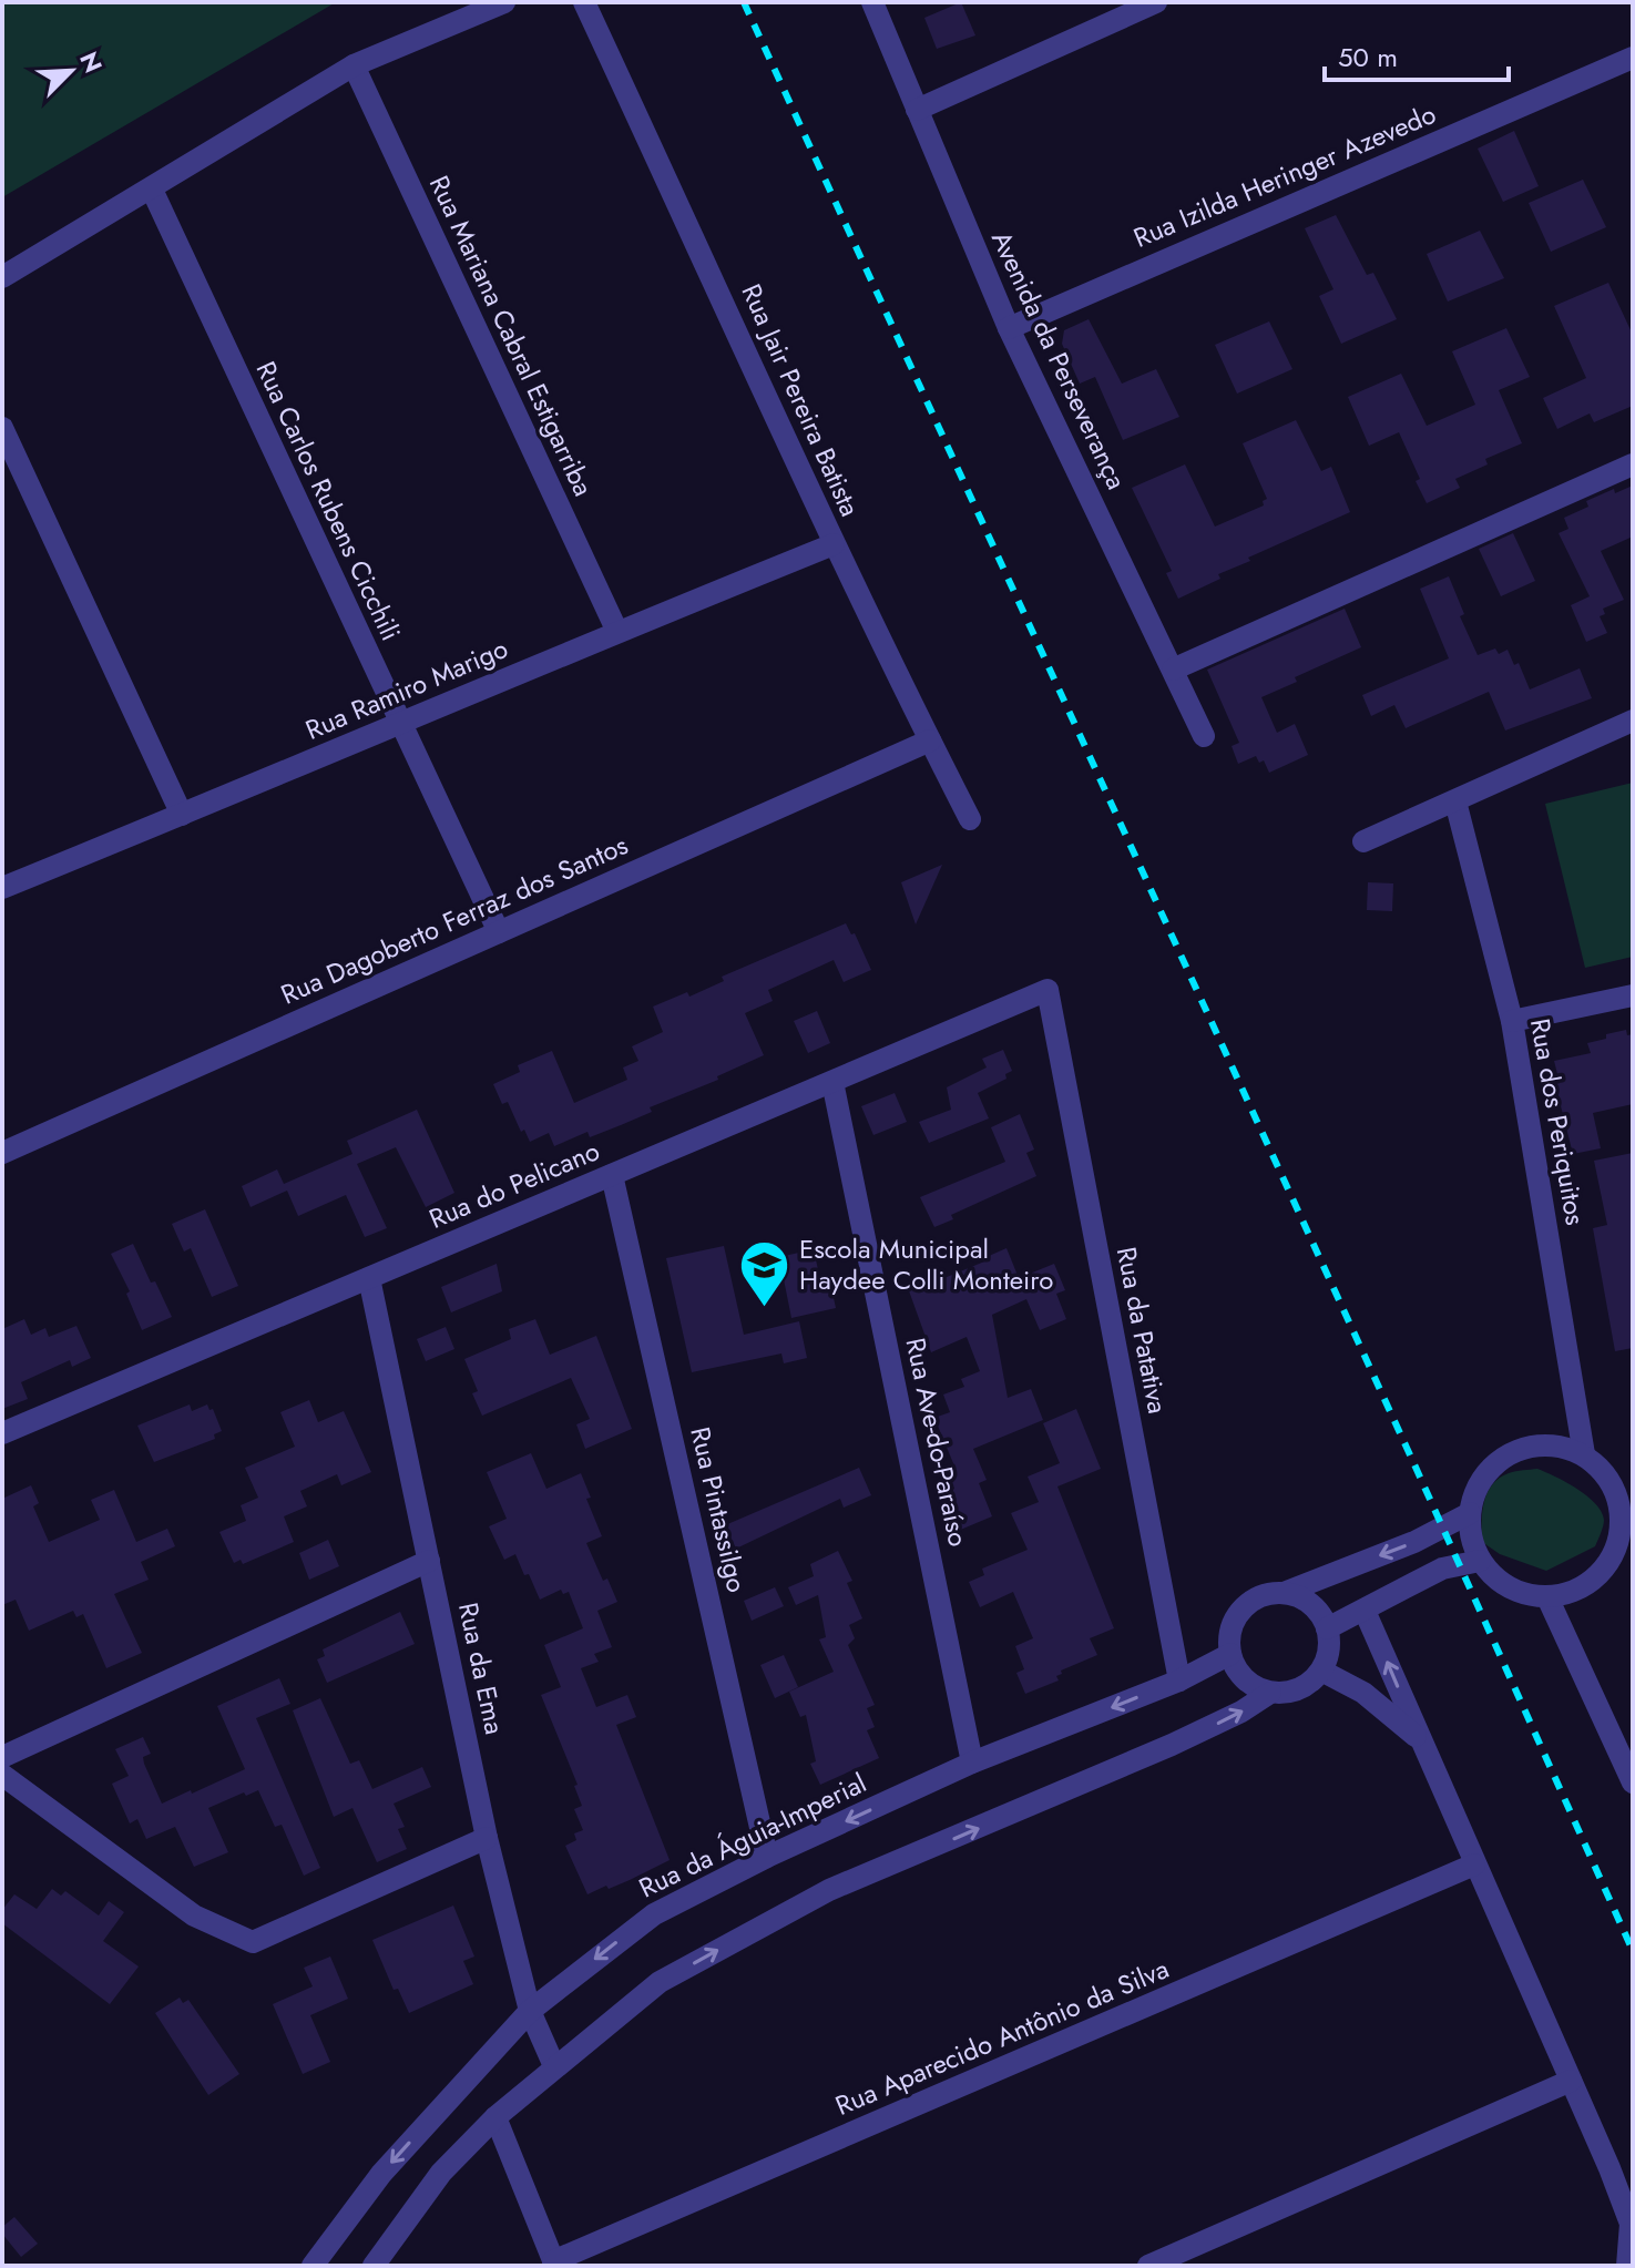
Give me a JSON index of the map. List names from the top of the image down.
{
  "streets": {
    "street": [
      "Rua Izilda Heringer Azevedo",
      "Rua Mariana Cabral Estigarriba",
      "Avenida da Perseverança",
      "Rua Jair Pereira Batista",
      "Rua Carlos Rubens Cicchili",
      "Rua Ramiro Marigo",
      "Rua Dagoberto Ferraz dos Santos",
      "Rua dos Periquitos",
      "Rua do Pelicano",
      "Rua da Patativa",
      "Rua Ave-do-Paraíso",
      "Rua Pintassilgo",
      "Rua da Ema",
      "Rua da Águia-Imperial",
      "Rua Aparecido Antônio da Silva"
    ]
  },
  "crossings": [
    ["Rua Izilda Heringer Azevedo", "Avenida da Perseverança"],
    ["Rua Mariana Cabral Estigarriba", "Rua Ramiro Marigo"],
    ["Rua Jair Pereira Batista", "Rua Ramiro Marigo"],
    ["Rua Jair Pereira Batista", "Rua Dagoberto Ferraz dos Santos"],
    ["Rua Carlos Rubens Cicchili", "Rua Ramiro Marigo"],
    ["Rua Carlos Rubens Cicchili", "Rua Dagoberto Ferraz dos Santos"],
    ["Rua do Pelicano", "Rua da Patativa"],
    ["Rua do Pelicano", "Rua Ave-do-Paraíso"],
    ["Rua do Pelicano", "Rua Pintassilgo"],
    ["Rua do Pelicano", "Rua da Ema"],
    ["Rua da Patativa", "Rua da Águia-Imperial"],
    ["Rua Ave-do-Paraíso", "Rua da Águia-Imperial"],
    ["Rua Pintassilgo", "Rua da Águia-Imperial"],
    ["Rua da Ema", "Rua da Águia-Imperial"]
  ],
  "places": {
    "school or university": ["Escola Municipal Haydee Colli Monteiro"]
  },
  "scale_bar": "50 m",
  "north": "top right"
}
